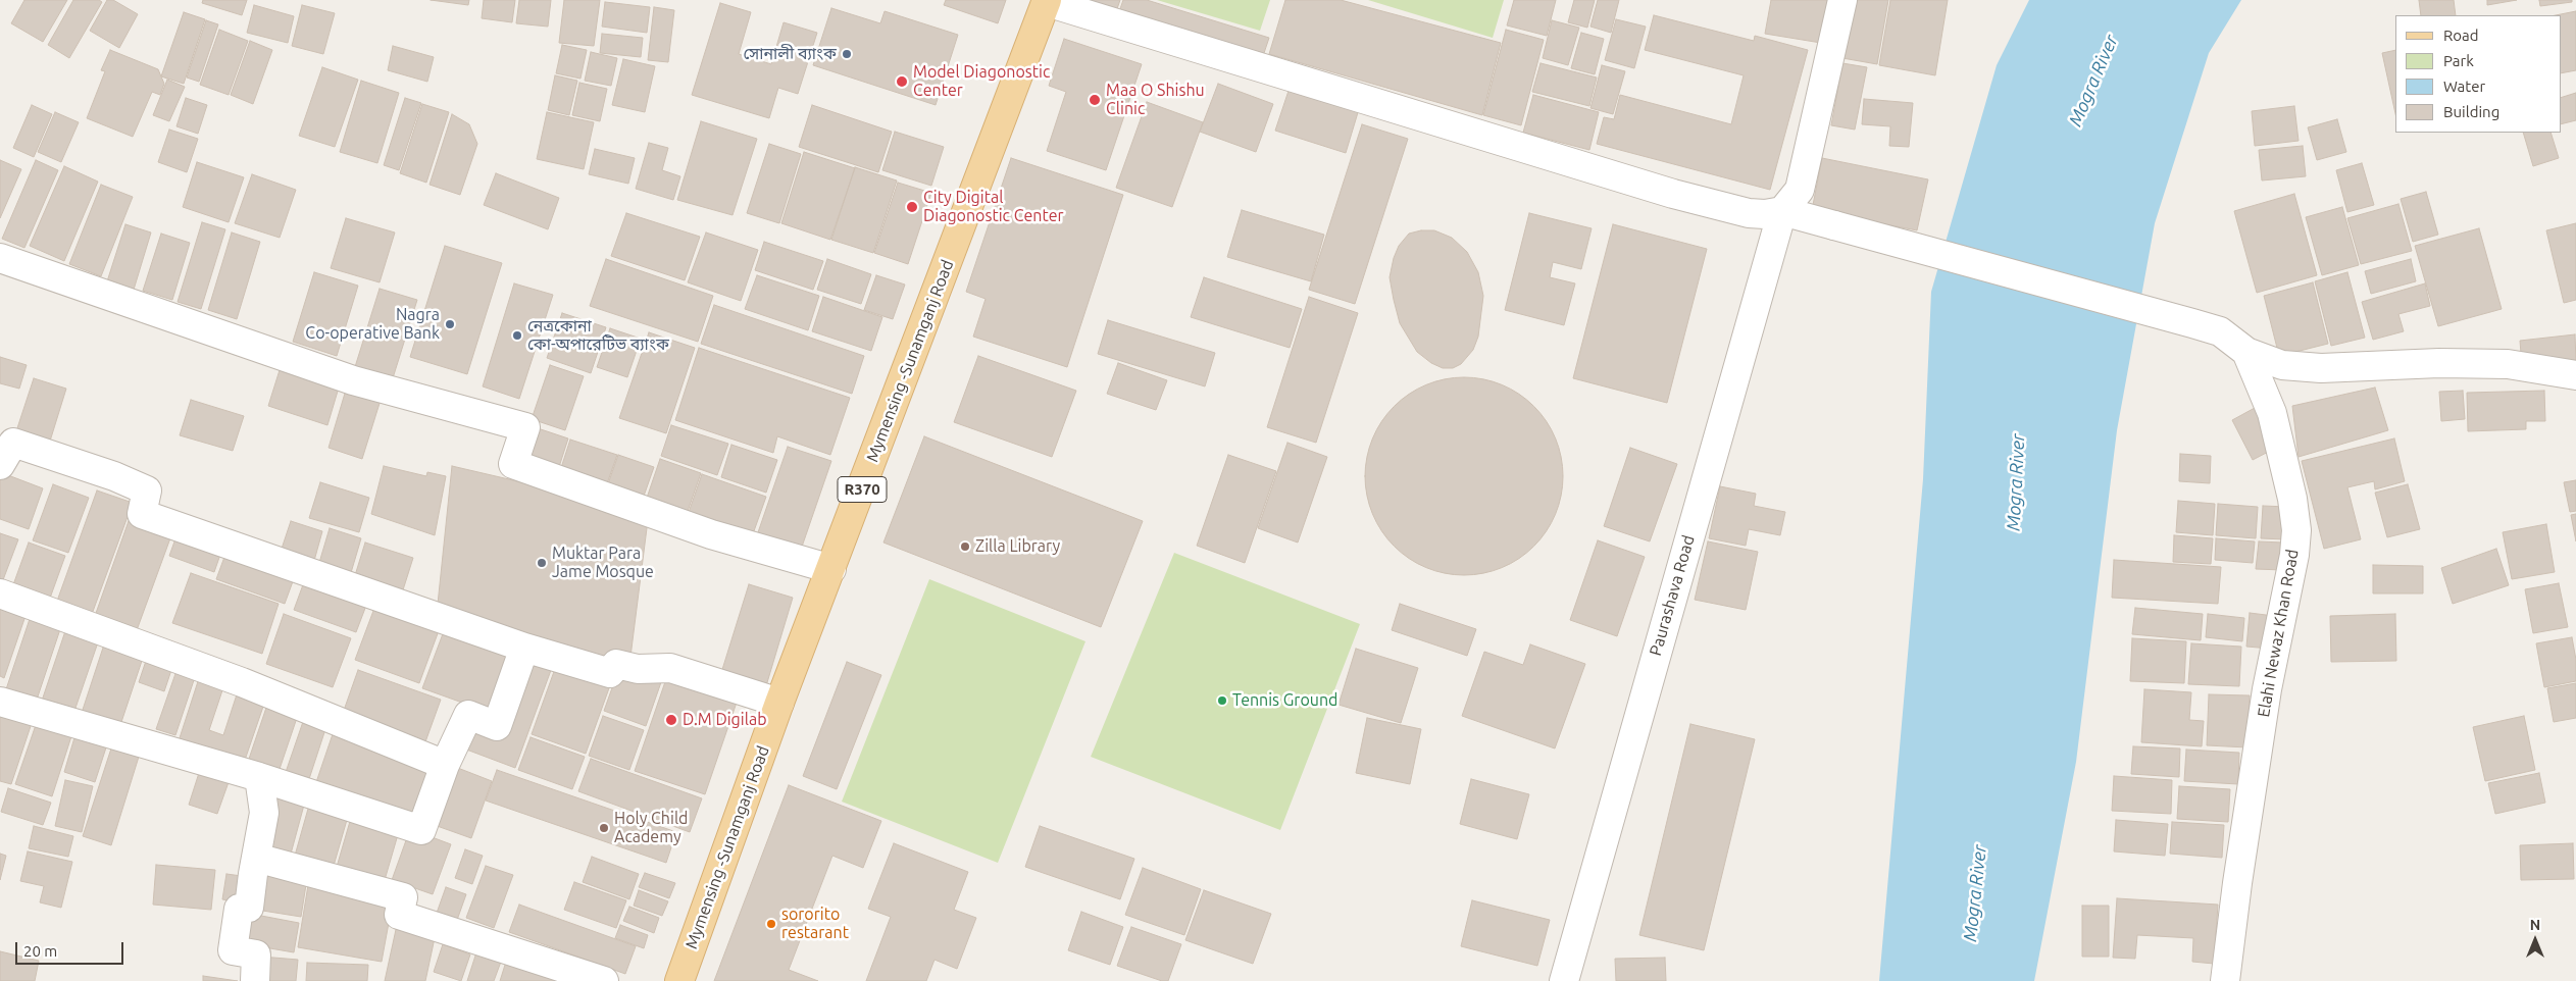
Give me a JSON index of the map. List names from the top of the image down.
{
  "streets": {
    "main road": ["Mymensing -Sunamganj Road", "R370"],
    "street": ["Paurashava Road", "Elahi Newaz Khan Road"]
  },
  "crossings": [
    ["Paurashava Road", "Elahi Newaz Khan Road"]
  ],
  "water": ["Mogra River"],
  "places": [
    "সোনালী ব্যাংক",
    "Model Diagonostic Center",
    "Maa O Shishu Clinic",
    "City Digital Diagonostic Center",
    "Nagra Co-operative Bank",
    "নেত্রকোনা কো-অপারেটিভ ব্যাংক",
    "Zilla Library",
    "Muktar Para Jame Mosque",
    "Tennis Ground",
    "D.M Digilab",
    "Holy Child Academy",
    "sororito restarant"
  ],
  "legend": [
    "Road",
    "Park",
    "Water",
    "Building"
  ],
  "scale_bar": "20 m",
  "north": "top"
}
